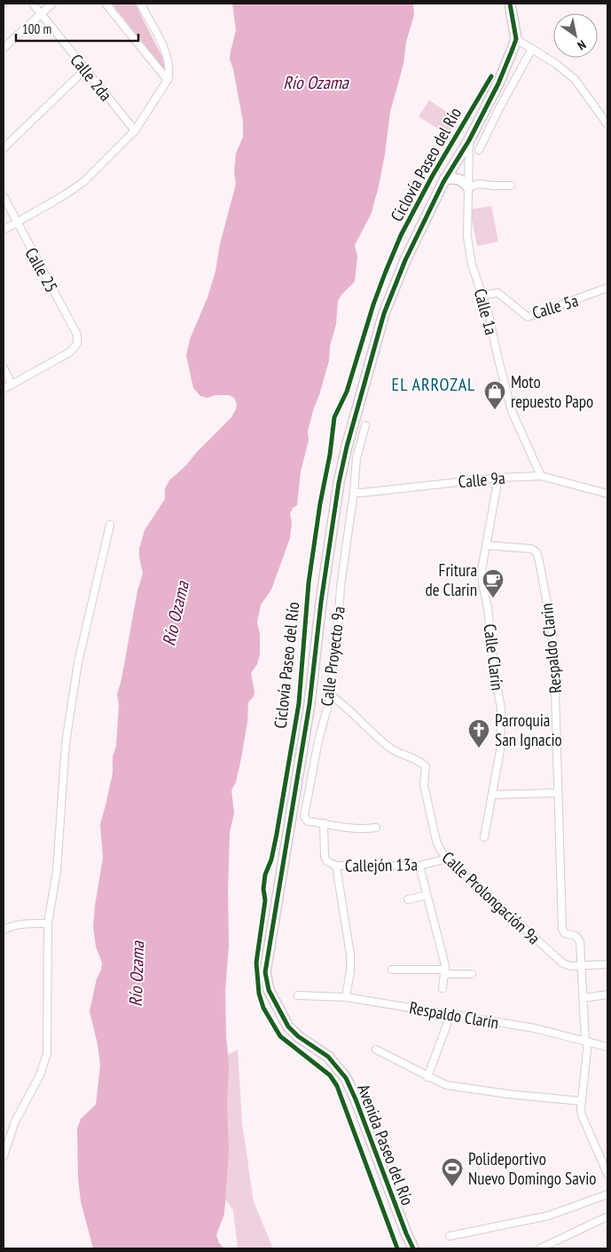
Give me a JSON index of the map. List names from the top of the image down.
{
  "streets": {
    "street": [
      "Calle 2da",
      "Calle 25",
      "Calle 5a",
      "Calle 1a",
      "Calle 9a",
      "Respaldo Clarin",
      "Calle Proyecto 9a",
      "Calle Clarín",
      "Callejón 13a",
      "Calle Prolongación 9a",
      "Respaldo Clarín",
      "Avenida Paseo del Río"
    ],
    "cycle path": ["Ciclovía Paseo del Río"]
  },
  "crossings": [
    ["Calle 5a", "Calle 1a"],
    ["Calle 1a", "Calle 9a"],
    ["Calle 1a", "Avenida Paseo del Río"],
    ["Calle 9a", "Calle Proyecto 9a"],
    ["Calle 9a", "Calle Clarín"],
    ["Respaldo Clarin", "Calle Clarín"],
    ["Respaldo Clarin", "Calle Prolongación 9a"],
    ["Calle Proyecto 9a", "Callejón 13a"],
    ["Calle Proyecto 9a", "Calle Prolongación 9a"],
    ["Callejón 13a", "Calle Prolongación 9a"]
  ],
  "districts": ["EL ARROZAL"],
  "water": ["Río Ozama"],
  "places": {
    "shop": ["Moto repuesto Papo"],
    "cafe": ["Fritura de Clarin"],
    "church": ["Parroquia San Ignacio"],
    "sports": ["Polideportivo Nuevo Domingo Savio"]
  },
  "scale_bar": "100 m",
  "north": "bottom right"
}
